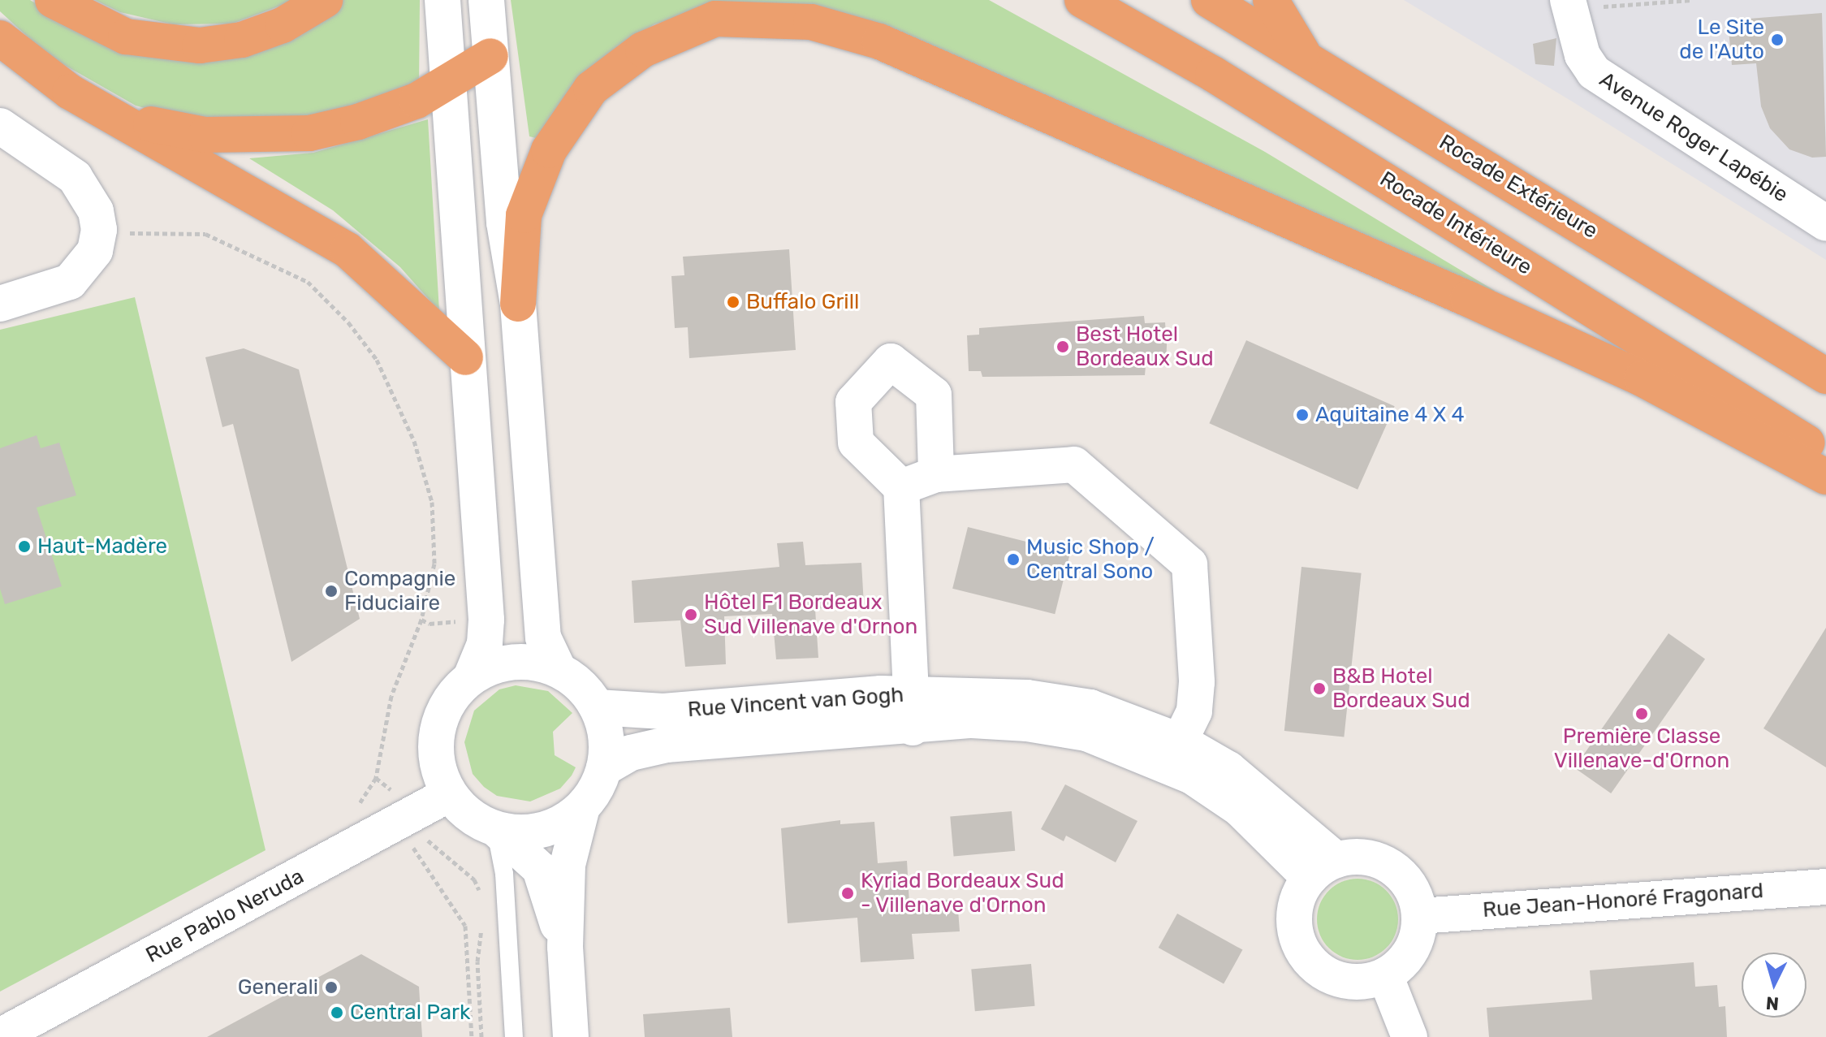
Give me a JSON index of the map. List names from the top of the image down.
{
  "streets": {
    "highway": ["Rocade Extérieure", "Rocade Intérieure"],
    "street": [
      "Avenue Roger Lapébie",
      "Rue Vincent van Gogh",
      "Rue Jean-Honoré Fragonard",
      "Rue Pablo Neruda"
    ]
  },
  "crossings": [
    ["Rue Vincent van Gogh", "Rue Jean-Honoré Fragonard"],
    ["Rue Vincent van Gogh", "Rue Pablo Neruda"]
  ],
  "places": [
    "Le Site de l'Auto",
    "Buffalo Grill",
    "Best Hotel Bordeaux Sud",
    "Aquitaine 4 X 4",
    "Haut-Madère",
    "Music Shop / Central Sono",
    "Compagnie Fiduciaire",
    "Hôtel F1 Bordeaux Sud Villenave d'Ornon",
    "B&B Hotel Bordeaux Sud",
    "Première Classe Villenave-d'Ornon",
    "Kyriad Bordeaux Sud - Villenave d'Ornon",
    "Generali",
    "Central Park"
  ],
  "north": "bottom"
}
